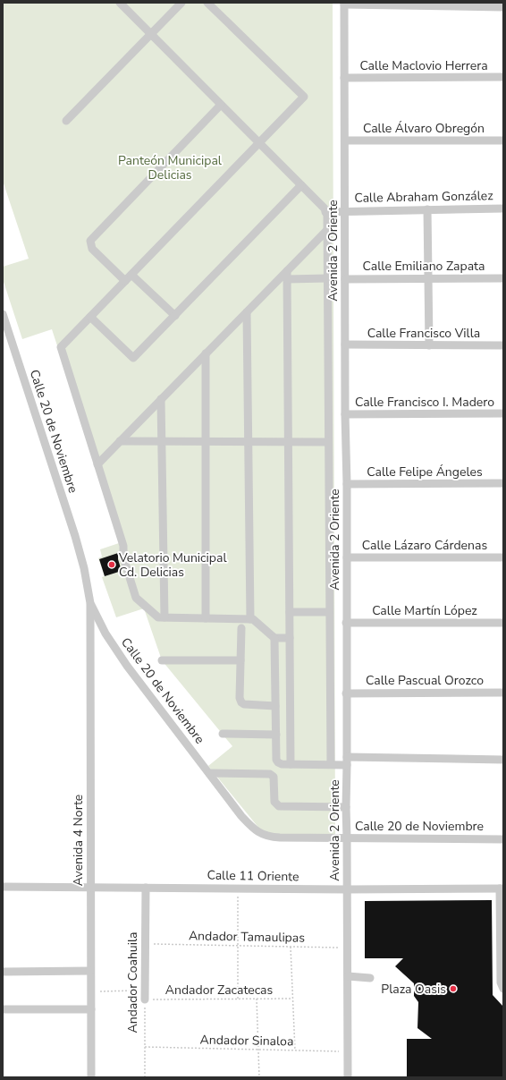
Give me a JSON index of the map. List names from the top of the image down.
{
  "streets": {
    "street": [
      "Calle Maclovio Herrera",
      "Calle Álvaro Obregón",
      "Calle Abraham González",
      "Avenida 2 Oriente",
      "Calle Emiliano Zapata",
      "Calle Francisco Villa",
      "Calle Francisco I. Madero",
      "Calle 20 de Noviembre",
      "Calle Felipe Ángeles",
      "Calle Lázaro Cárdenas",
      "Calle Martín López",
      "Calle Pascual Orozco",
      "Avenida 4 Norte",
      "Calle 11 Oriente",
      "Andador Coahuila"
    ],
    "path": ["Andador Tamaulipas", "Andador Zacatecas", "Andador Sinaloa"]
  },
  "crossings": [
    ["Calle Maclovio Herrera", "Avenida 2 Oriente"],
    ["Calle Álvaro Obregón", "Avenida 2 Oriente"],
    ["Calle Abraham González", "Avenida 2 Oriente"],
    ["Avenida 2 Oriente", "Calle Emiliano Zapata"],
    ["Avenida 2 Oriente", "Calle Francisco Villa"],
    ["Avenida 2 Oriente", "Calle Francisco I. Madero"],
    ["Avenida 2 Oriente", "Calle 20 de Noviembre"],
    ["Avenida 2 Oriente", "Calle Felipe Ángeles"],
    ["Avenida 2 Oriente", "Calle Lázaro Cárdenas"],
    ["Avenida 2 Oriente", "Calle Martín López"],
    ["Avenida 2 Oriente", "Calle Pascual Orozco"],
    ["Avenida 2 Oriente", "Calle 11 Oriente"],
    ["Avenida 2 Oriente", "Andador Tamaulipas"],
    ["Avenida 2 Oriente", "Andador Sinaloa"],
    ["Calle 20 de Noviembre", "Avenida 4 Norte"],
    ["Avenida 4 Norte", "Calle 11 Oriente"],
    ["Avenida 4 Norte", "Andador Zacatecas"],
    ["Calle 11 Oriente", "Andador Coahuila"],
    ["Andador Tamaulipas", "Andador Coahuila"],
    ["Andador Coahuila", "Andador Zacatecas"],
    ["Andador Coahuila", "Andador Sinaloa"]
  ],
  "parks": ["Panteón Municipal Delicias"],
  "places": ["Velatorio Municipal Cd. Delicias", "Plaza Oasis"]
}
